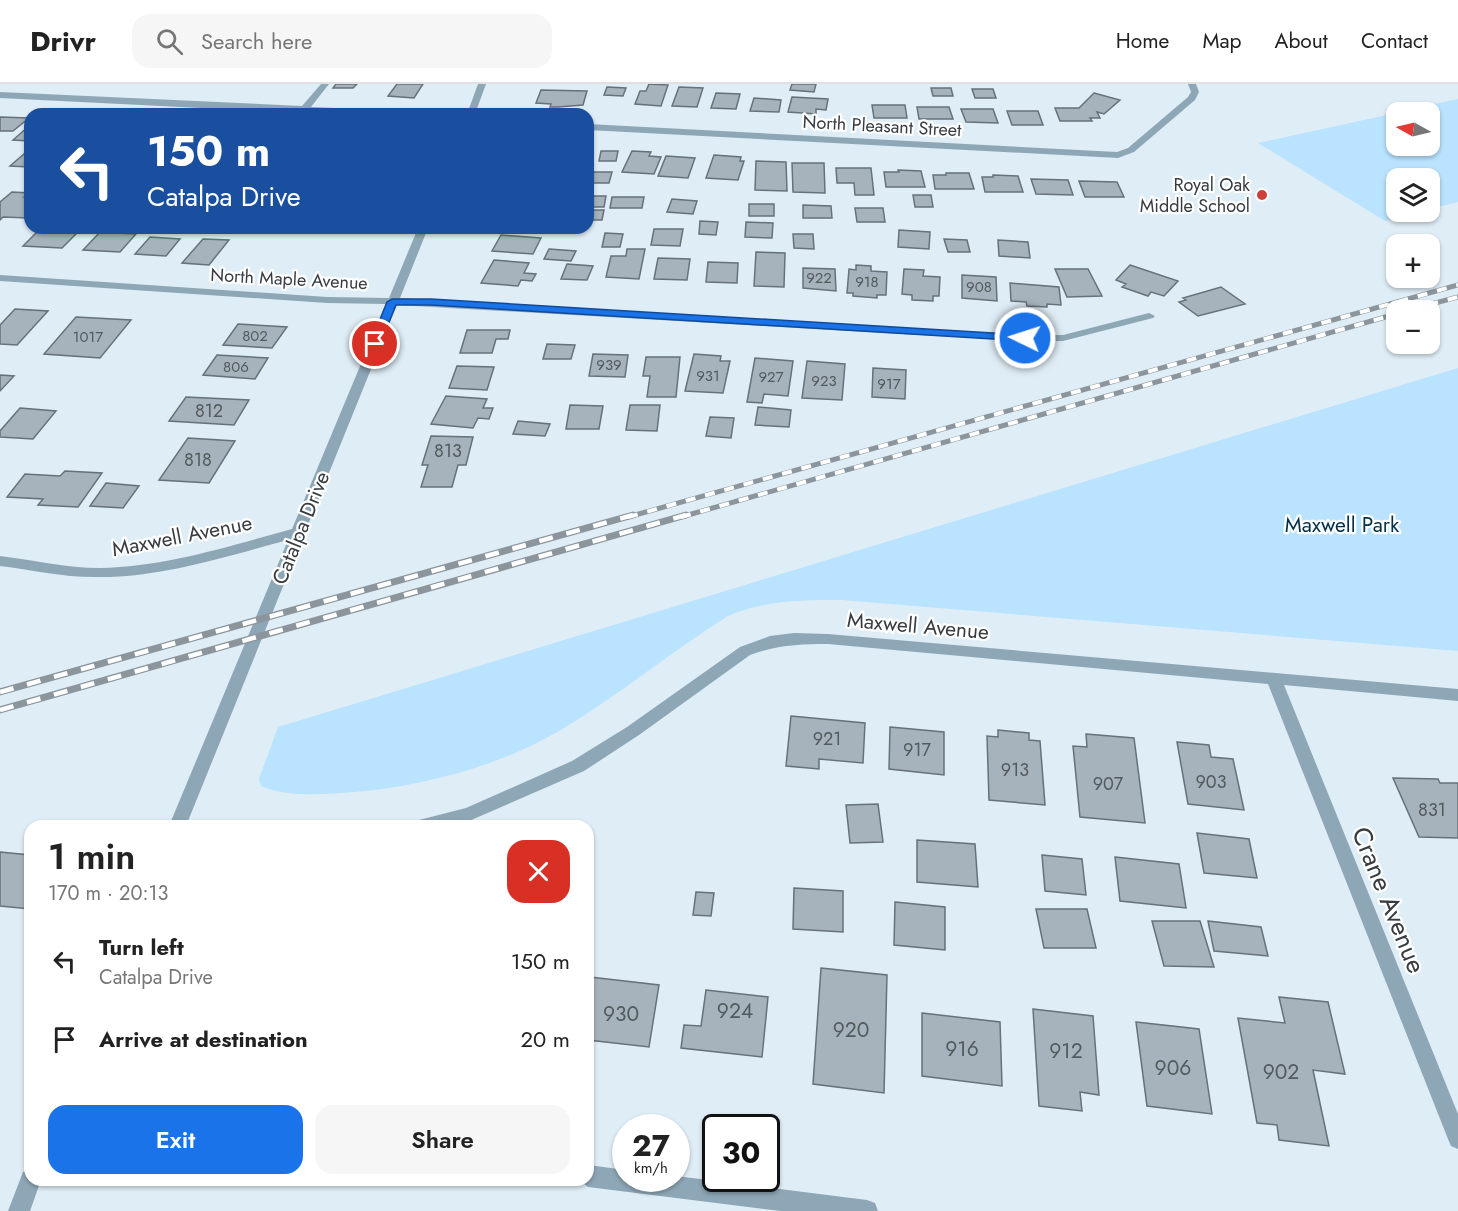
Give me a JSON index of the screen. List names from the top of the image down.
{
  "streets": {
    "street": [
      "North Pleasant Street",
      "North Maple Avenue",
      "Catalpa Drive",
      "Maxwell Avenue",
      "Crane Avenue"
    ]
  },
  "crossings": [
    ["North Maple Avenue", "Catalpa Drive"],
    ["Catalpa Drive", "Maxwell Avenue"],
    ["Maxwell Avenue", "Crane Avenue"]
  ],
  "parks": ["Maxwell Park"],
  "places": ["Royal Oak Middle School"],
  "house_numbers": [
    "922",
    "918",
    "908",
    "802",
    "1017",
    "939",
    "806",
    "931",
    "927",
    "923",
    "917",
    "812",
    "813",
    "818",
    "921",
    "917",
    "913",
    "903",
    "907",
    "831",
    "924",
    "930",
    "920",
    "916",
    "912",
    "906",
    "902"
  ],
  "north": "left",
  "page": {
    "header": "Drivr",
    "search": "Search here",
    "nav": [
      "Home",
      "Map",
      "About",
      "Contact"
    ],
    "map_buttons": ["+", "−"],
    "turn": ["150 m", "Catalpa Drive"],
    "heading": ["1 min", "170 m · 20:13"],
    "list": [
      {
        "name": "Turn left",
        "note": "Catalpa Drive",
        "value": "150 m"
      },
      {
        "name": "Arrive at destination",
        "value": "20 m"
      }
    ],
    "buttons": ["Exit", "Share"],
    "speed": "27 km/h",
    "limit": "30"
  }
}
